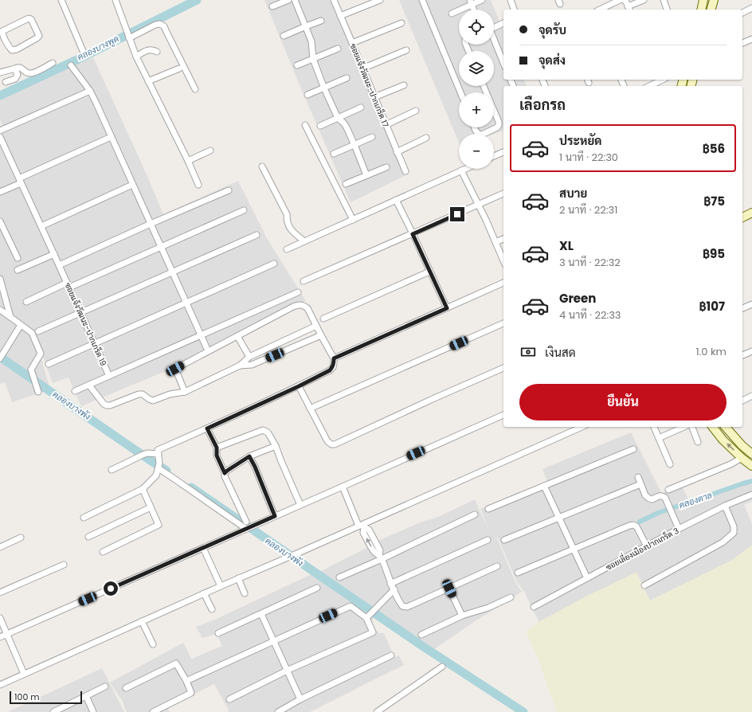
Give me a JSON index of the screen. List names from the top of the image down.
{
  "streets": {
    "street": ["ซอยแจ้งวัฒนะ-ปากเกร็ด 17", "ซอยแจ้งวัฒนะ-ปากเกร็ด 19", "ซอยเลี่ยงเมืองปากเกร็ด 3"]
  },
  "water": ["คลองบางพูด", "คลองบางพัง", "คลองตาล"],
  "scale_bar": "100 m",
  "page": {
    "map_buttons": ["+", "−"],
    "banner": ["จุดรับ", "จุดส่ง"],
    "heading": "เลือกรถ",
    "list": [
      {
        "name": "ประหยัด",
        "note": "1 นาที · 22:30",
        "value": "฿56"
      },
      {
        "name": "สบาย",
        "note": "2 นาที · 22:31",
        "value": "฿75"
      },
      {
        "name": "XL",
        "note": "3 นาที · 22:32",
        "value": "฿95"
      },
      {
        "name": "Green",
        "note": "4 นาที · 22:33",
        "value": "฿107"
      }
    ],
    "pay": ["เงินสด", "1.0 km"],
    "buttons": "ยืนยัน",
    "scale": "100 m"
  }
}
